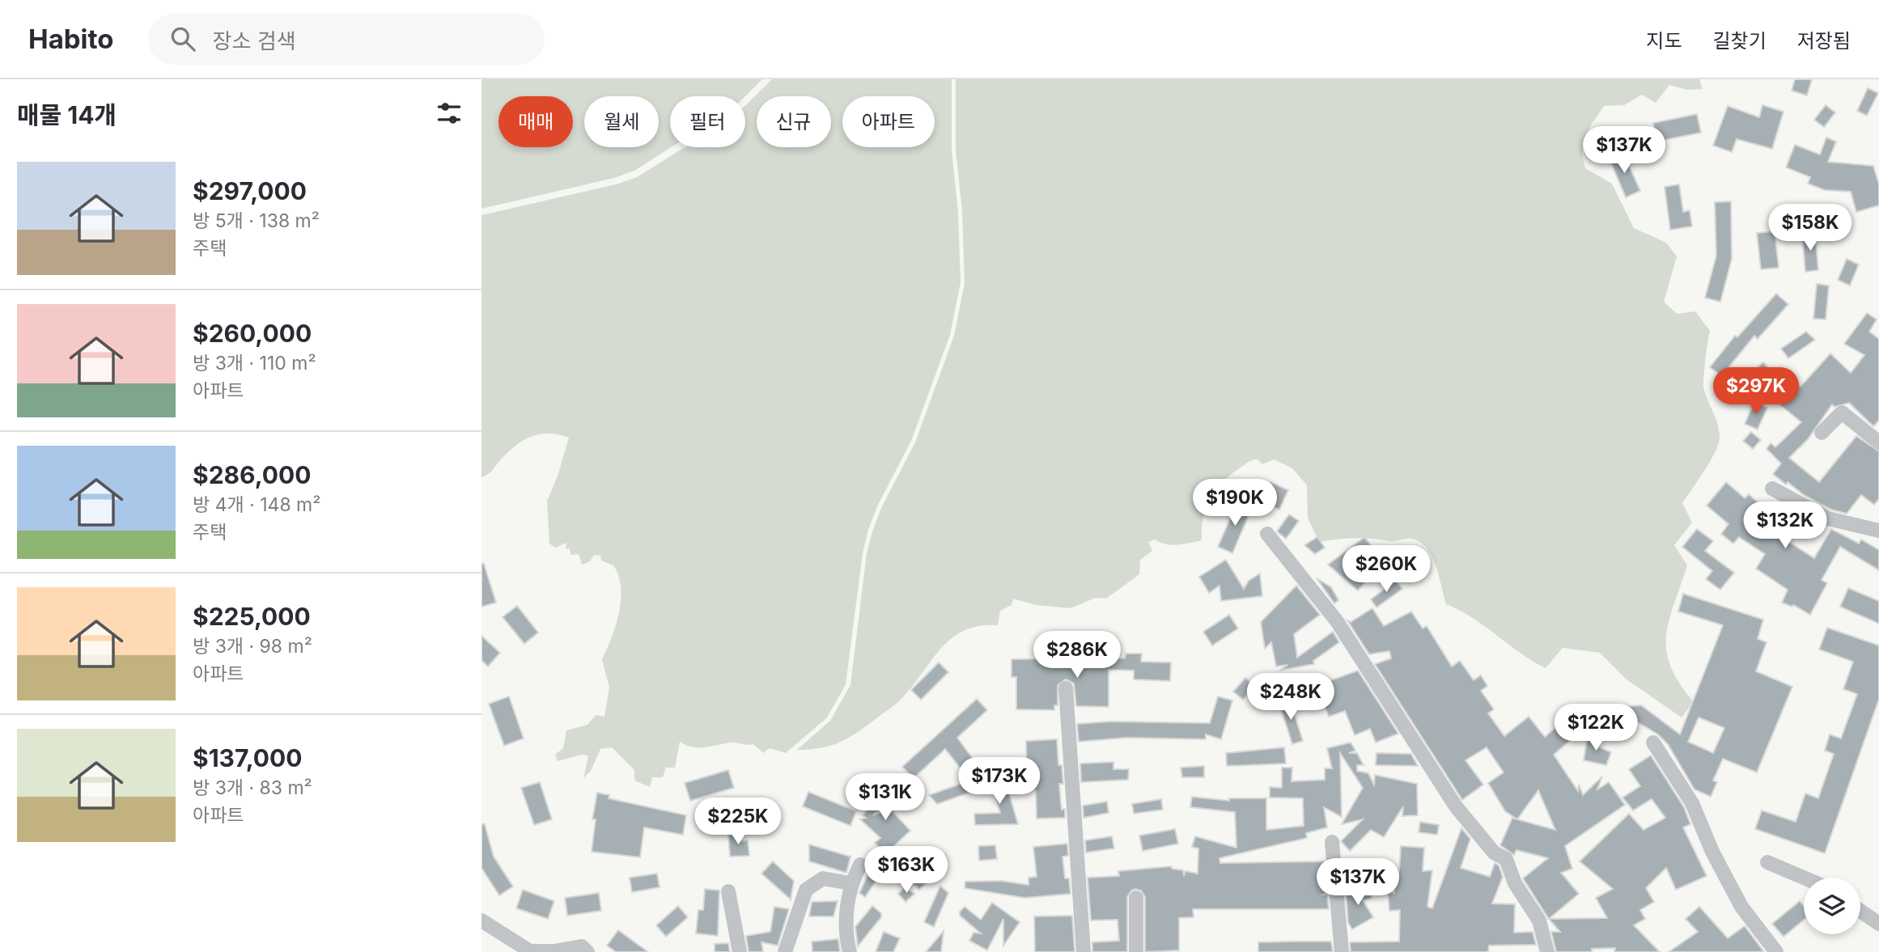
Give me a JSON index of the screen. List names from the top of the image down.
{
  "page": {
    "header": "Habito",
    "search": "장소 검색",
    "nav": ["지도", "길찾기", "저장됨"],
    "heading": "매물 14개",
    "chip": [
      "매매",
      "월세",
      "필터",
      "신규",
      "아파트"
    ],
    "price": [
      "$137K",
      "$158K",
      "$297K",
      "$190K",
      "$132K",
      "$260K",
      "$286K",
      "$248K",
      "$122K",
      "$173K",
      "$131K",
      "$225K",
      "$163K",
      "$137K"
    ],
    "list": [
      {
        "name": "$297,000",
        "note": "방 5개 · 138 m² · 주택"
      },
      {
        "name": "$260,000",
        "note": "방 3개 · 110 m² · 아파트"
      },
      {
        "name": "$286,000",
        "note": "방 4개 · 148 m² · 주택"
      },
      {
        "name": "$225,000",
        "note": "방 3개 · 98 m² · 아파트"
      },
      {
        "name": "$137,000",
        "note": "방 3개 · 83 m² · 아파트"
      }
    ]
  }
}
